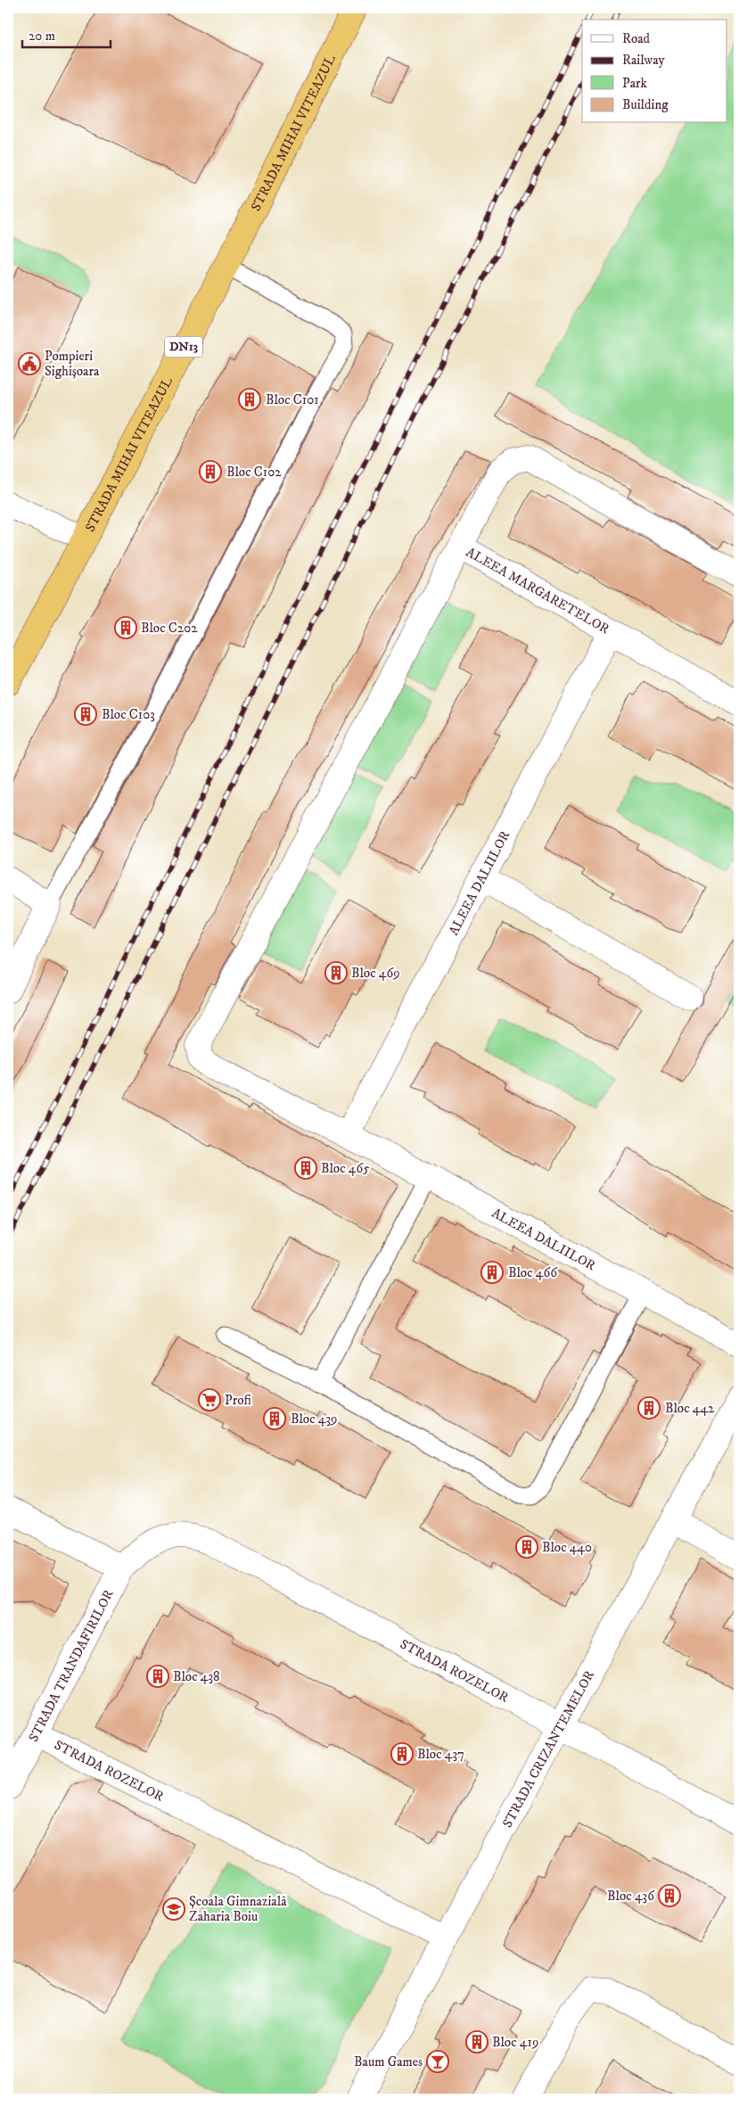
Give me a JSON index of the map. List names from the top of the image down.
{
  "streets": {
    "highway": ["STRADA MIHAI VITEAZUL", "DN13"],
    "street": [
      "ALEEA MARGARETELOR",
      "ALEEA DALIILOR",
      "STRADA TRANDAFIRILOR",
      "STRADA ROZELOR",
      "STRADA CRIZANTEMELOR"
    ]
  },
  "crossings": [
    ["ALEEA MARGARETELOR", "ALEEA DALIILOR"],
    ["STRADA TRANDAFIRILOR", "STRADA ROZELOR"],
    ["STRADA ROZELOR", "STRADA CRIZANTEMELOR"]
  ],
  "places": {
    "public building": ["Pompieri Sighișoara"],
    "building": [
      "Bloc C101",
      "Bloc C102",
      "Bloc C202",
      "Bloc C103",
      "Bloc 469",
      "Bloc 465",
      "Bloc 466",
      "Bloc 442",
      "Bloc 439",
      "Bloc 440",
      "Bloc 438",
      "Bloc 437",
      "Bloc 436",
      "Bloc 419"
    ],
    "supermarket": ["Profi"],
    "school or university": ["Școala Gimnazială Zaharia Boiu"],
    "bar": ["Baum Games"]
  },
  "legend": [
    "Road",
    "Railway",
    "Park",
    "Building"
  ],
  "scale_bar": "20 m"
}
